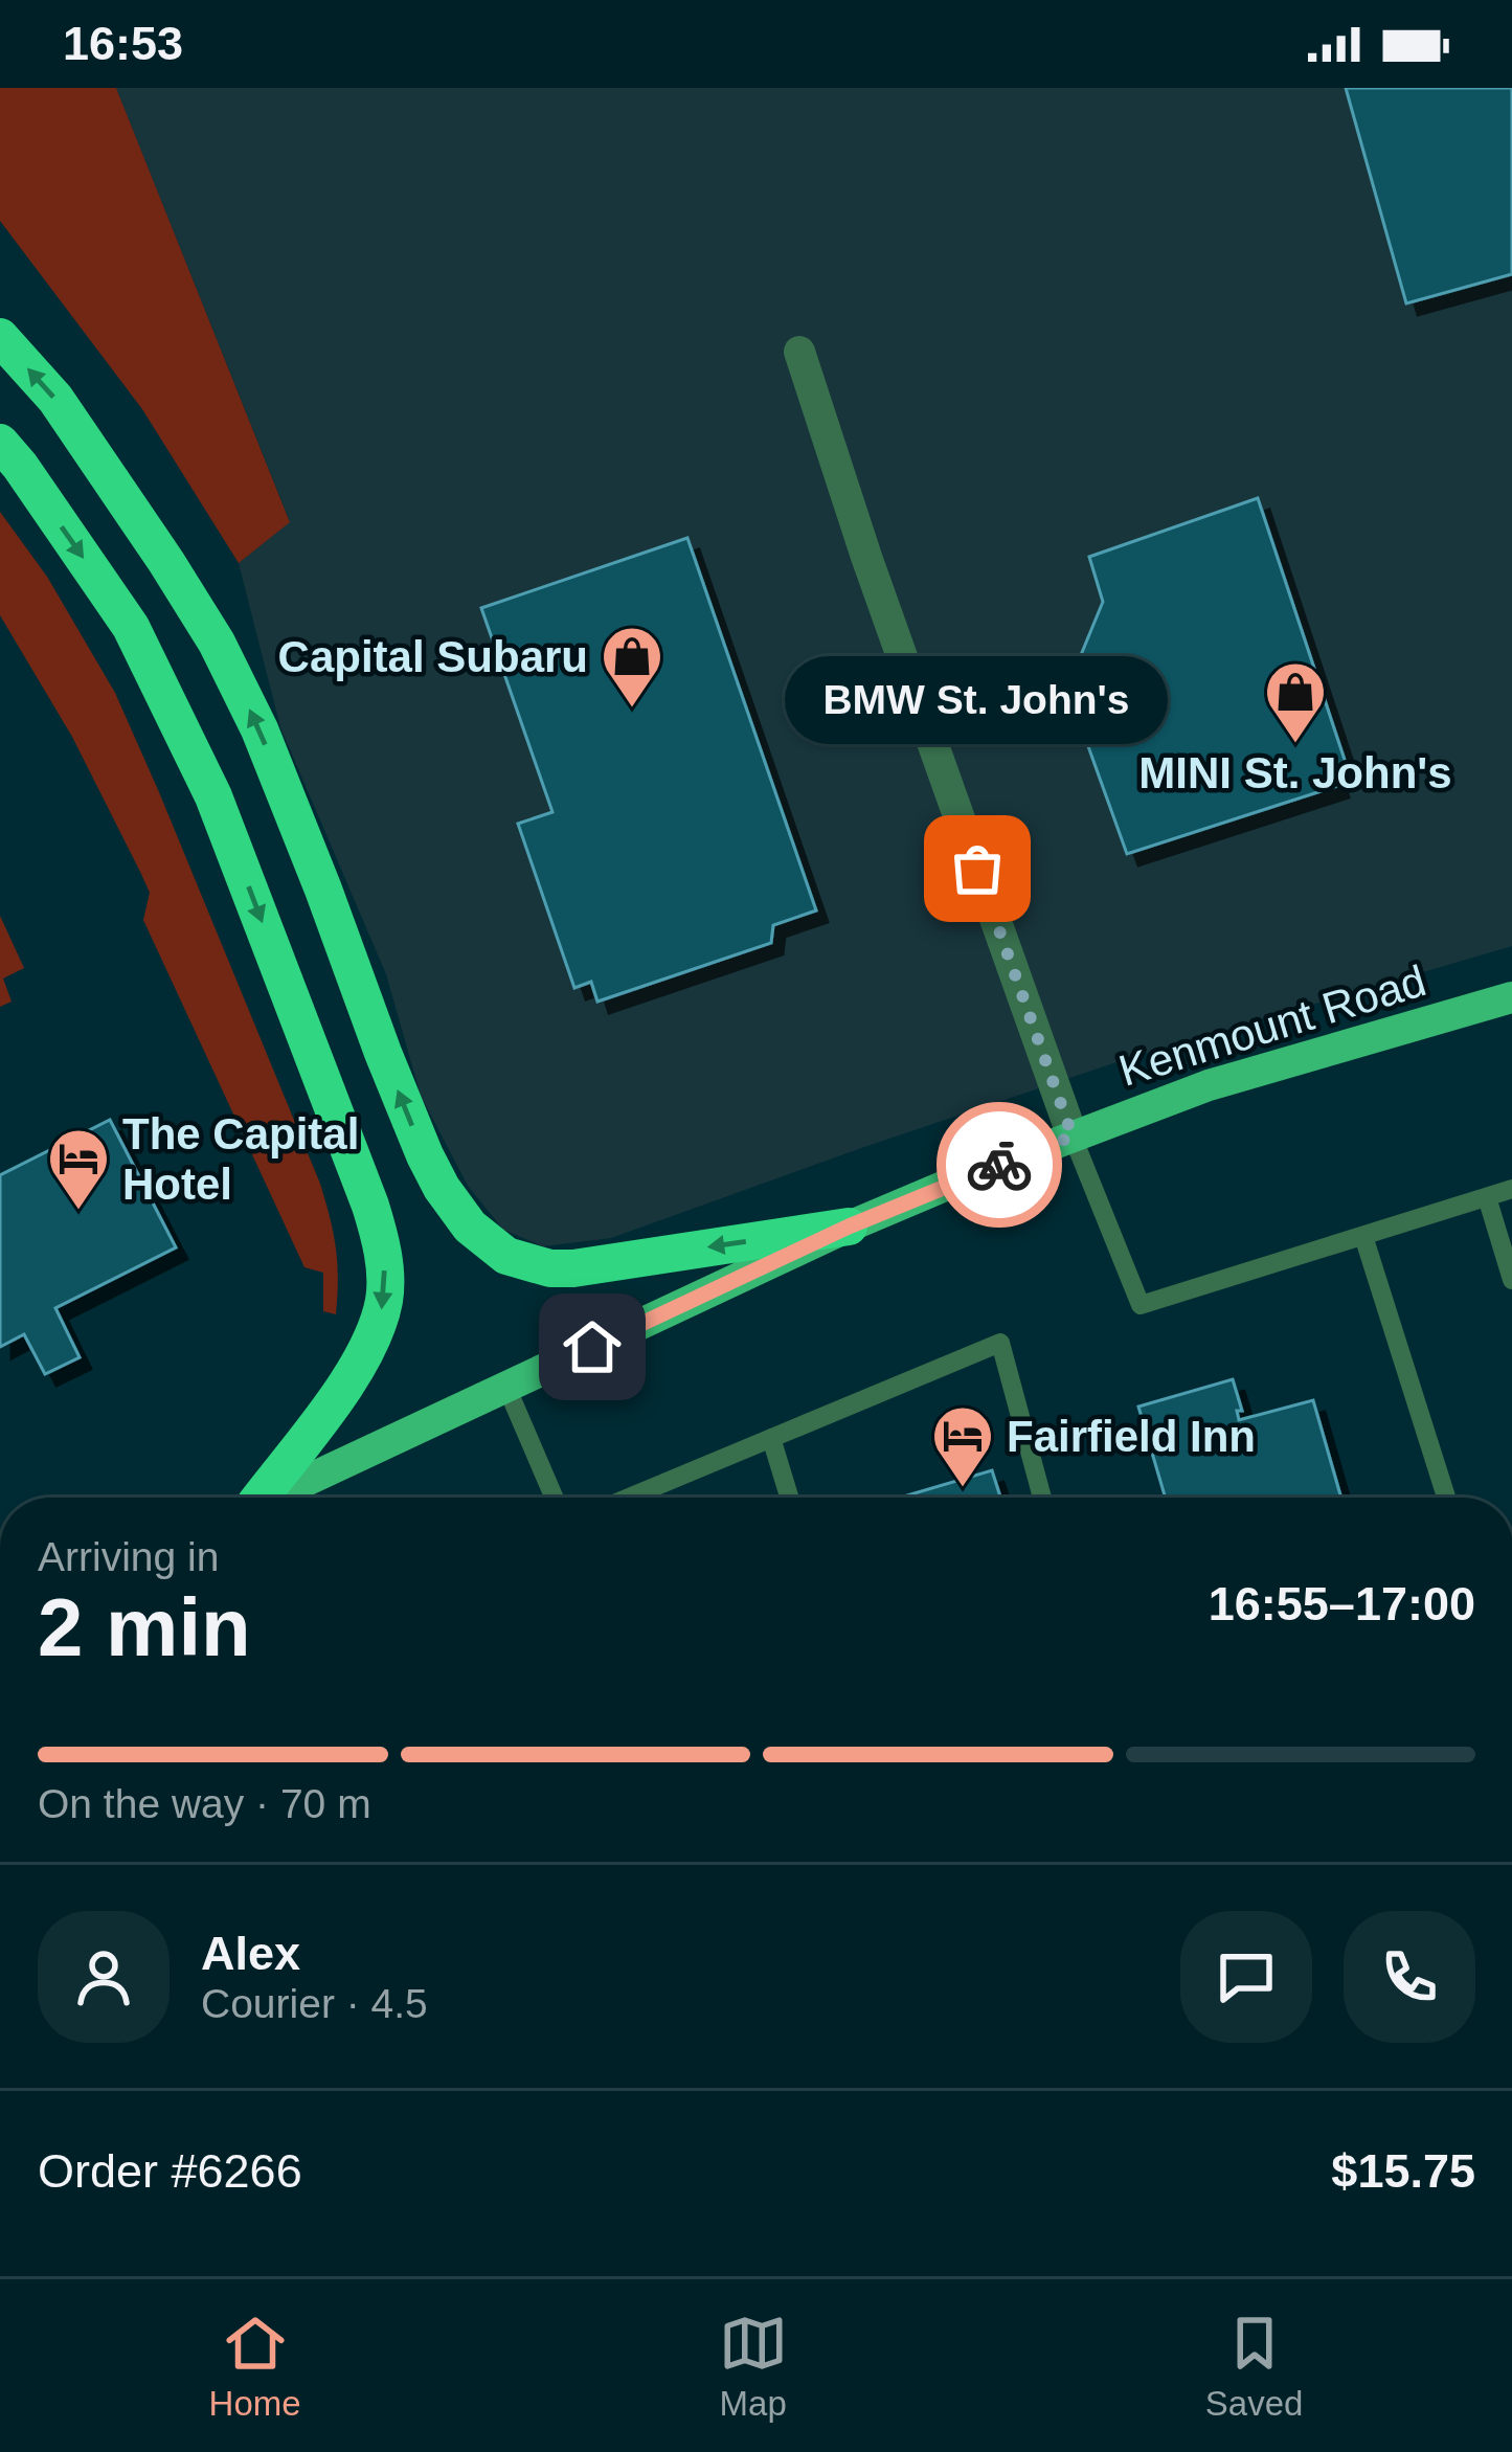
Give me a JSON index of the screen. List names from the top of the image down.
{
  "streets": {
    "main road": ["Kenmount Road"]
  },
  "places": {
    "shop": ["Capital Subaru", "MINI St. John's"],
    "other": ["BMW St. John's"],
    "hotel": ["The Capital Hotel", "Fairfield Inn"]
  },
  "page": {
    "status": "16:53",
    "bubble": "BMW St. John's",
    "heading": ["2 min", "Arriving in", "16:55–17:00"],
    "panel": [
      "Alex",
      "Courier · 4.5",
      "Order #6266",
      "$15.75"
    ],
    "bar": "On the way · 70 m",
    "tabs": ["Home", "Map", "Saved"]
  }
}
